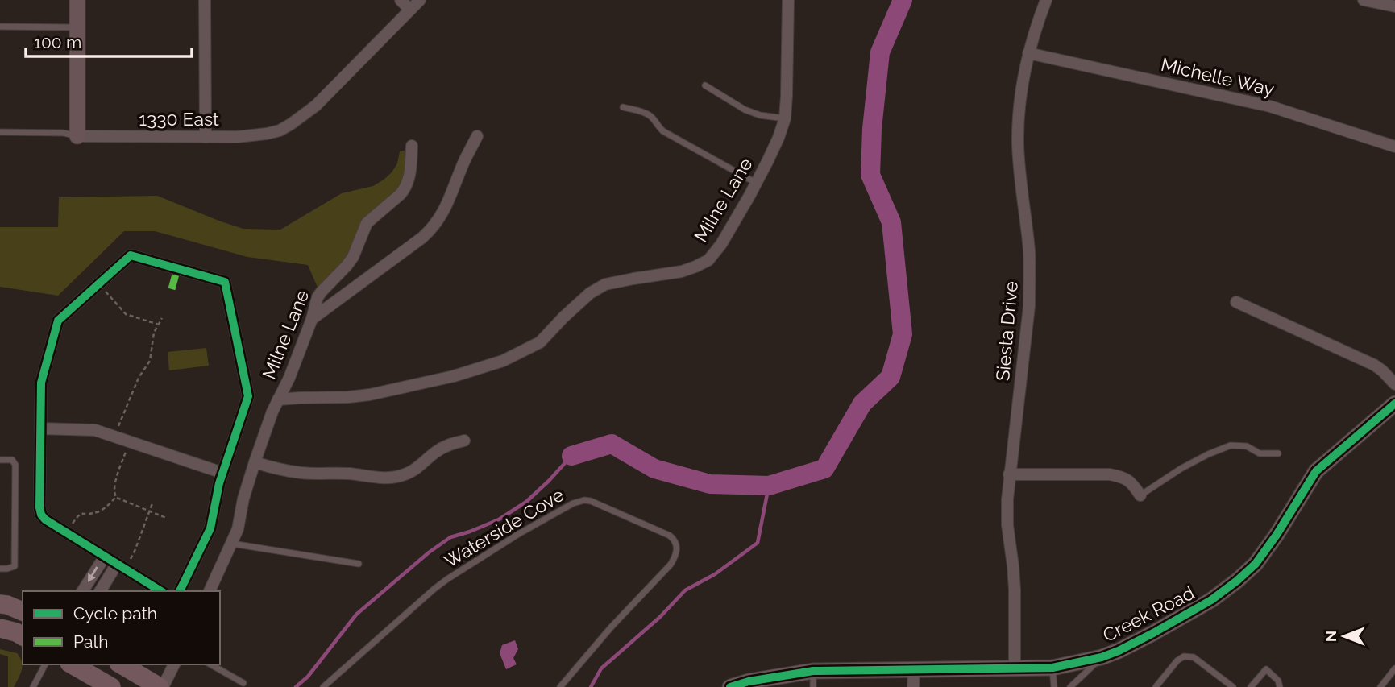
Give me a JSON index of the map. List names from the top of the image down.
{
  "streets": {
    "street": [
      "Michelle Way",
      "1330 East",
      "Milne Lane",
      "Siesta Drive",
      "Creek Road"
    ],
    "lane": ["Waterside Cove"]
  },
  "crossings": [
    ["Michelle Way", "Siesta Drive"],
    ["Siesta Drive", "Creek Road"]
  ],
  "legend": ["Cycle path", "Path"],
  "scale_bar": "100 m",
  "north": "left"
}
